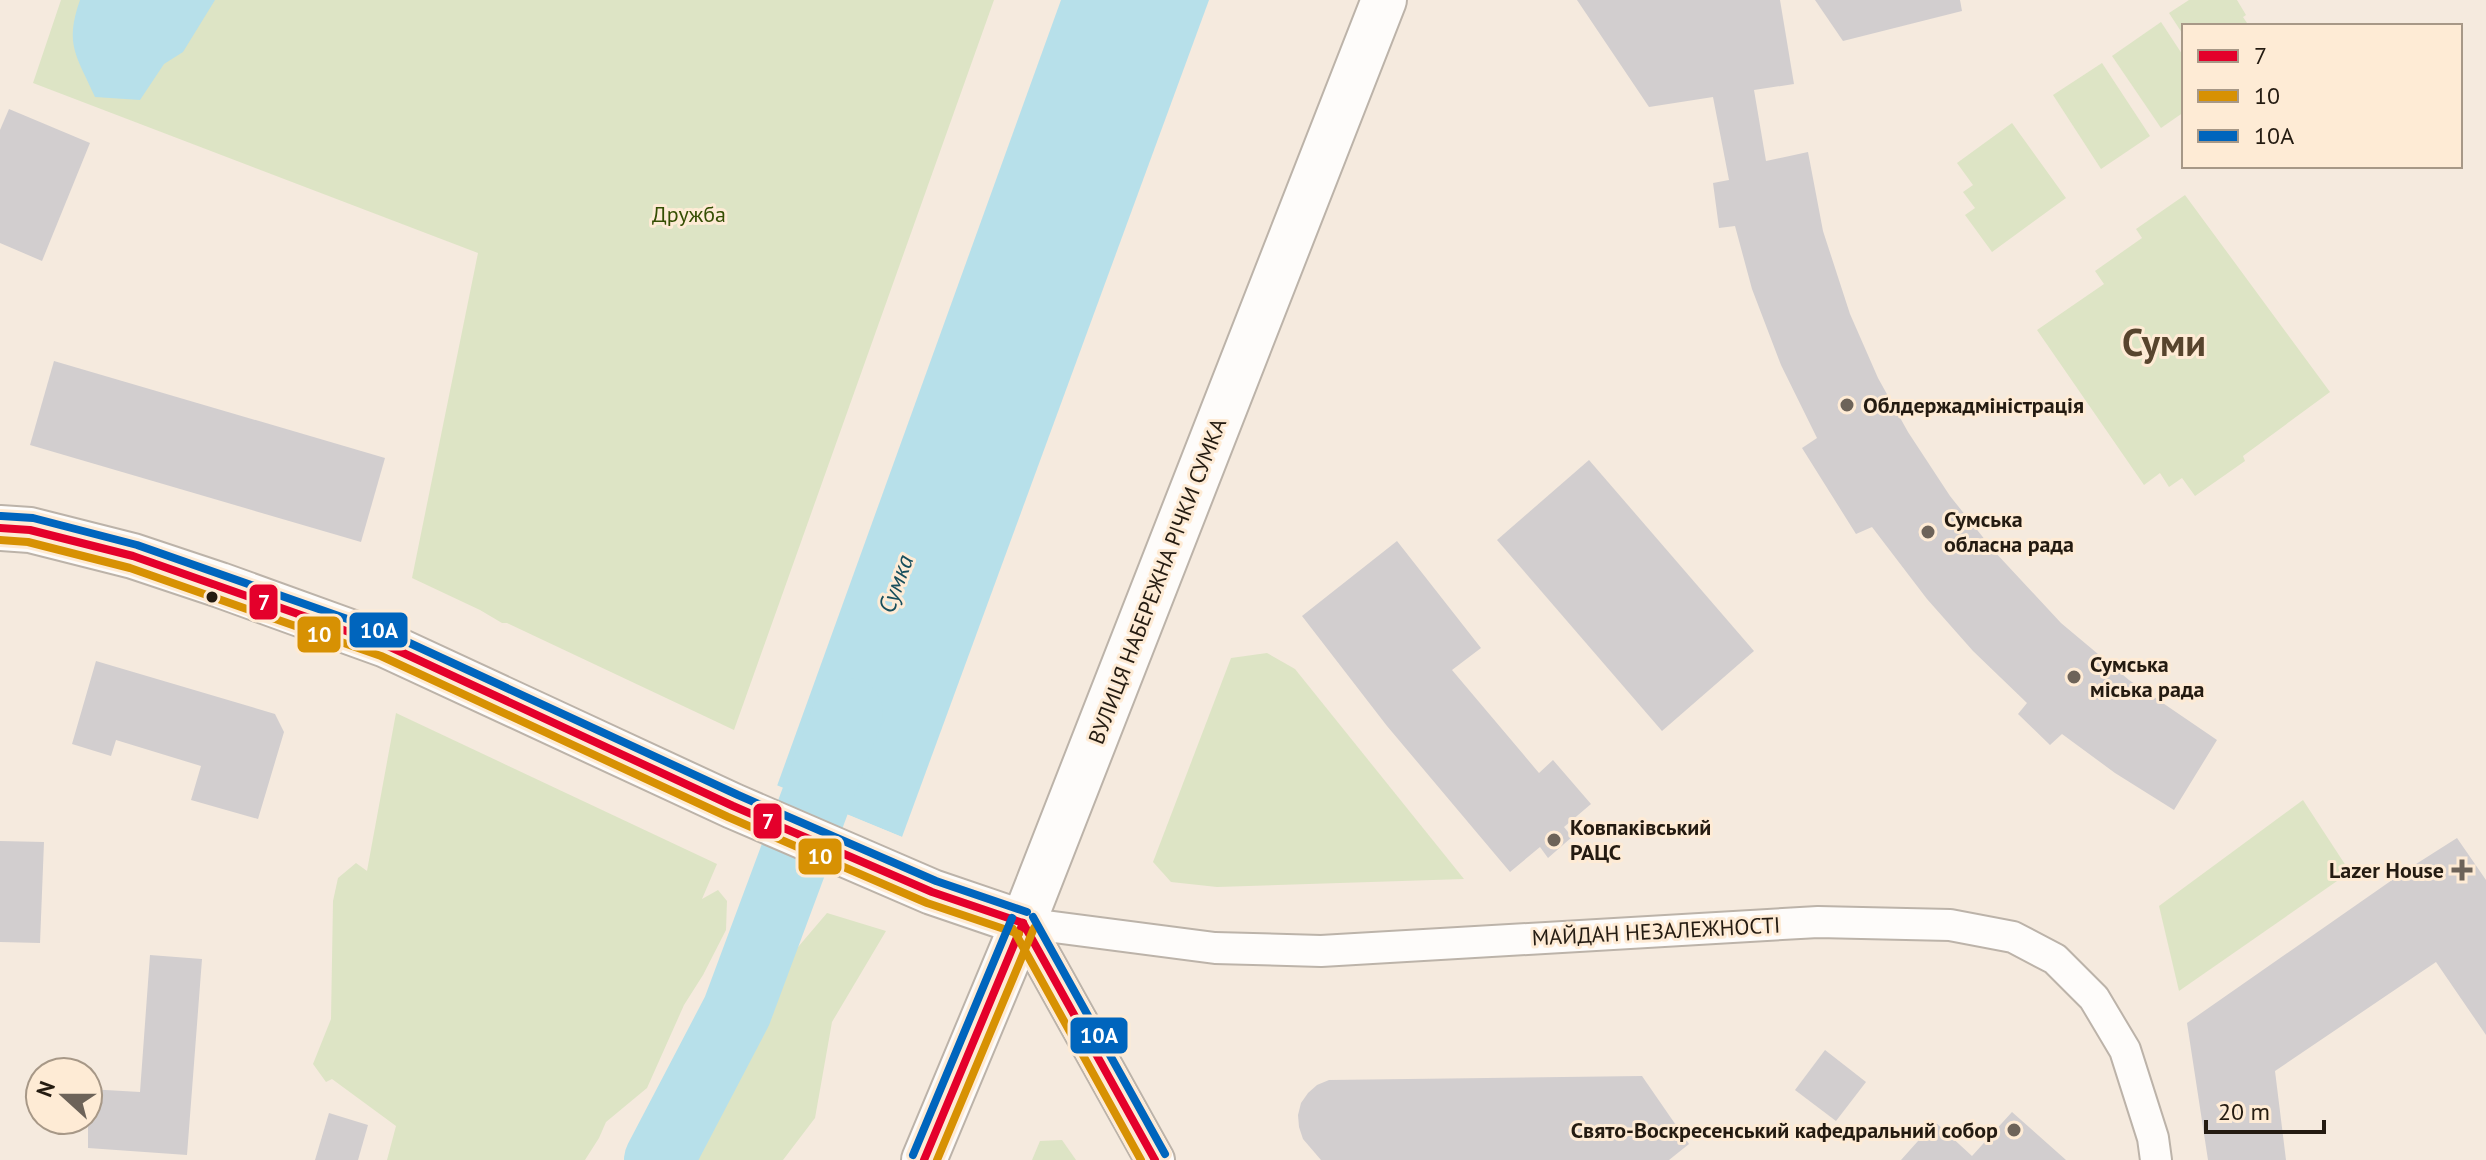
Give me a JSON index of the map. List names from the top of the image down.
{
  "streets": {
    "main road": ["ВУЛИЦЯ НАБЕРЕЖНА РІЧКИ СУМКА"],
    "street": ["МАЙДАН НЕЗАЛЕЖНОСТІ"]
  },
  "crossings": [
    ["ВУЛИЦЯ НАБЕРЕЖНА РІЧКИ СУМКА", "МАЙДАН НЕЗАЛЕЖНОСТІ"]
  ],
  "districts": ["Суми"],
  "water": ["Сумка"],
  "parks": ["Дружба"],
  "places": {
    "other": [
      "Облдержадміністрація",
      "Сумська обласна рада",
      "Сумська міська рада",
      "Ковпаківський РАЦС",
      "Свято-Воскресенський кафедральний собор"
    ],
    "health": ["Lazer House"]
  },
  "lines": ["transit line 10А", "transit line 7", "transit line 10"],
  "legend": ["7", "10", "10А"],
  "scale_bar": "20 m",
  "north": "left"
}
